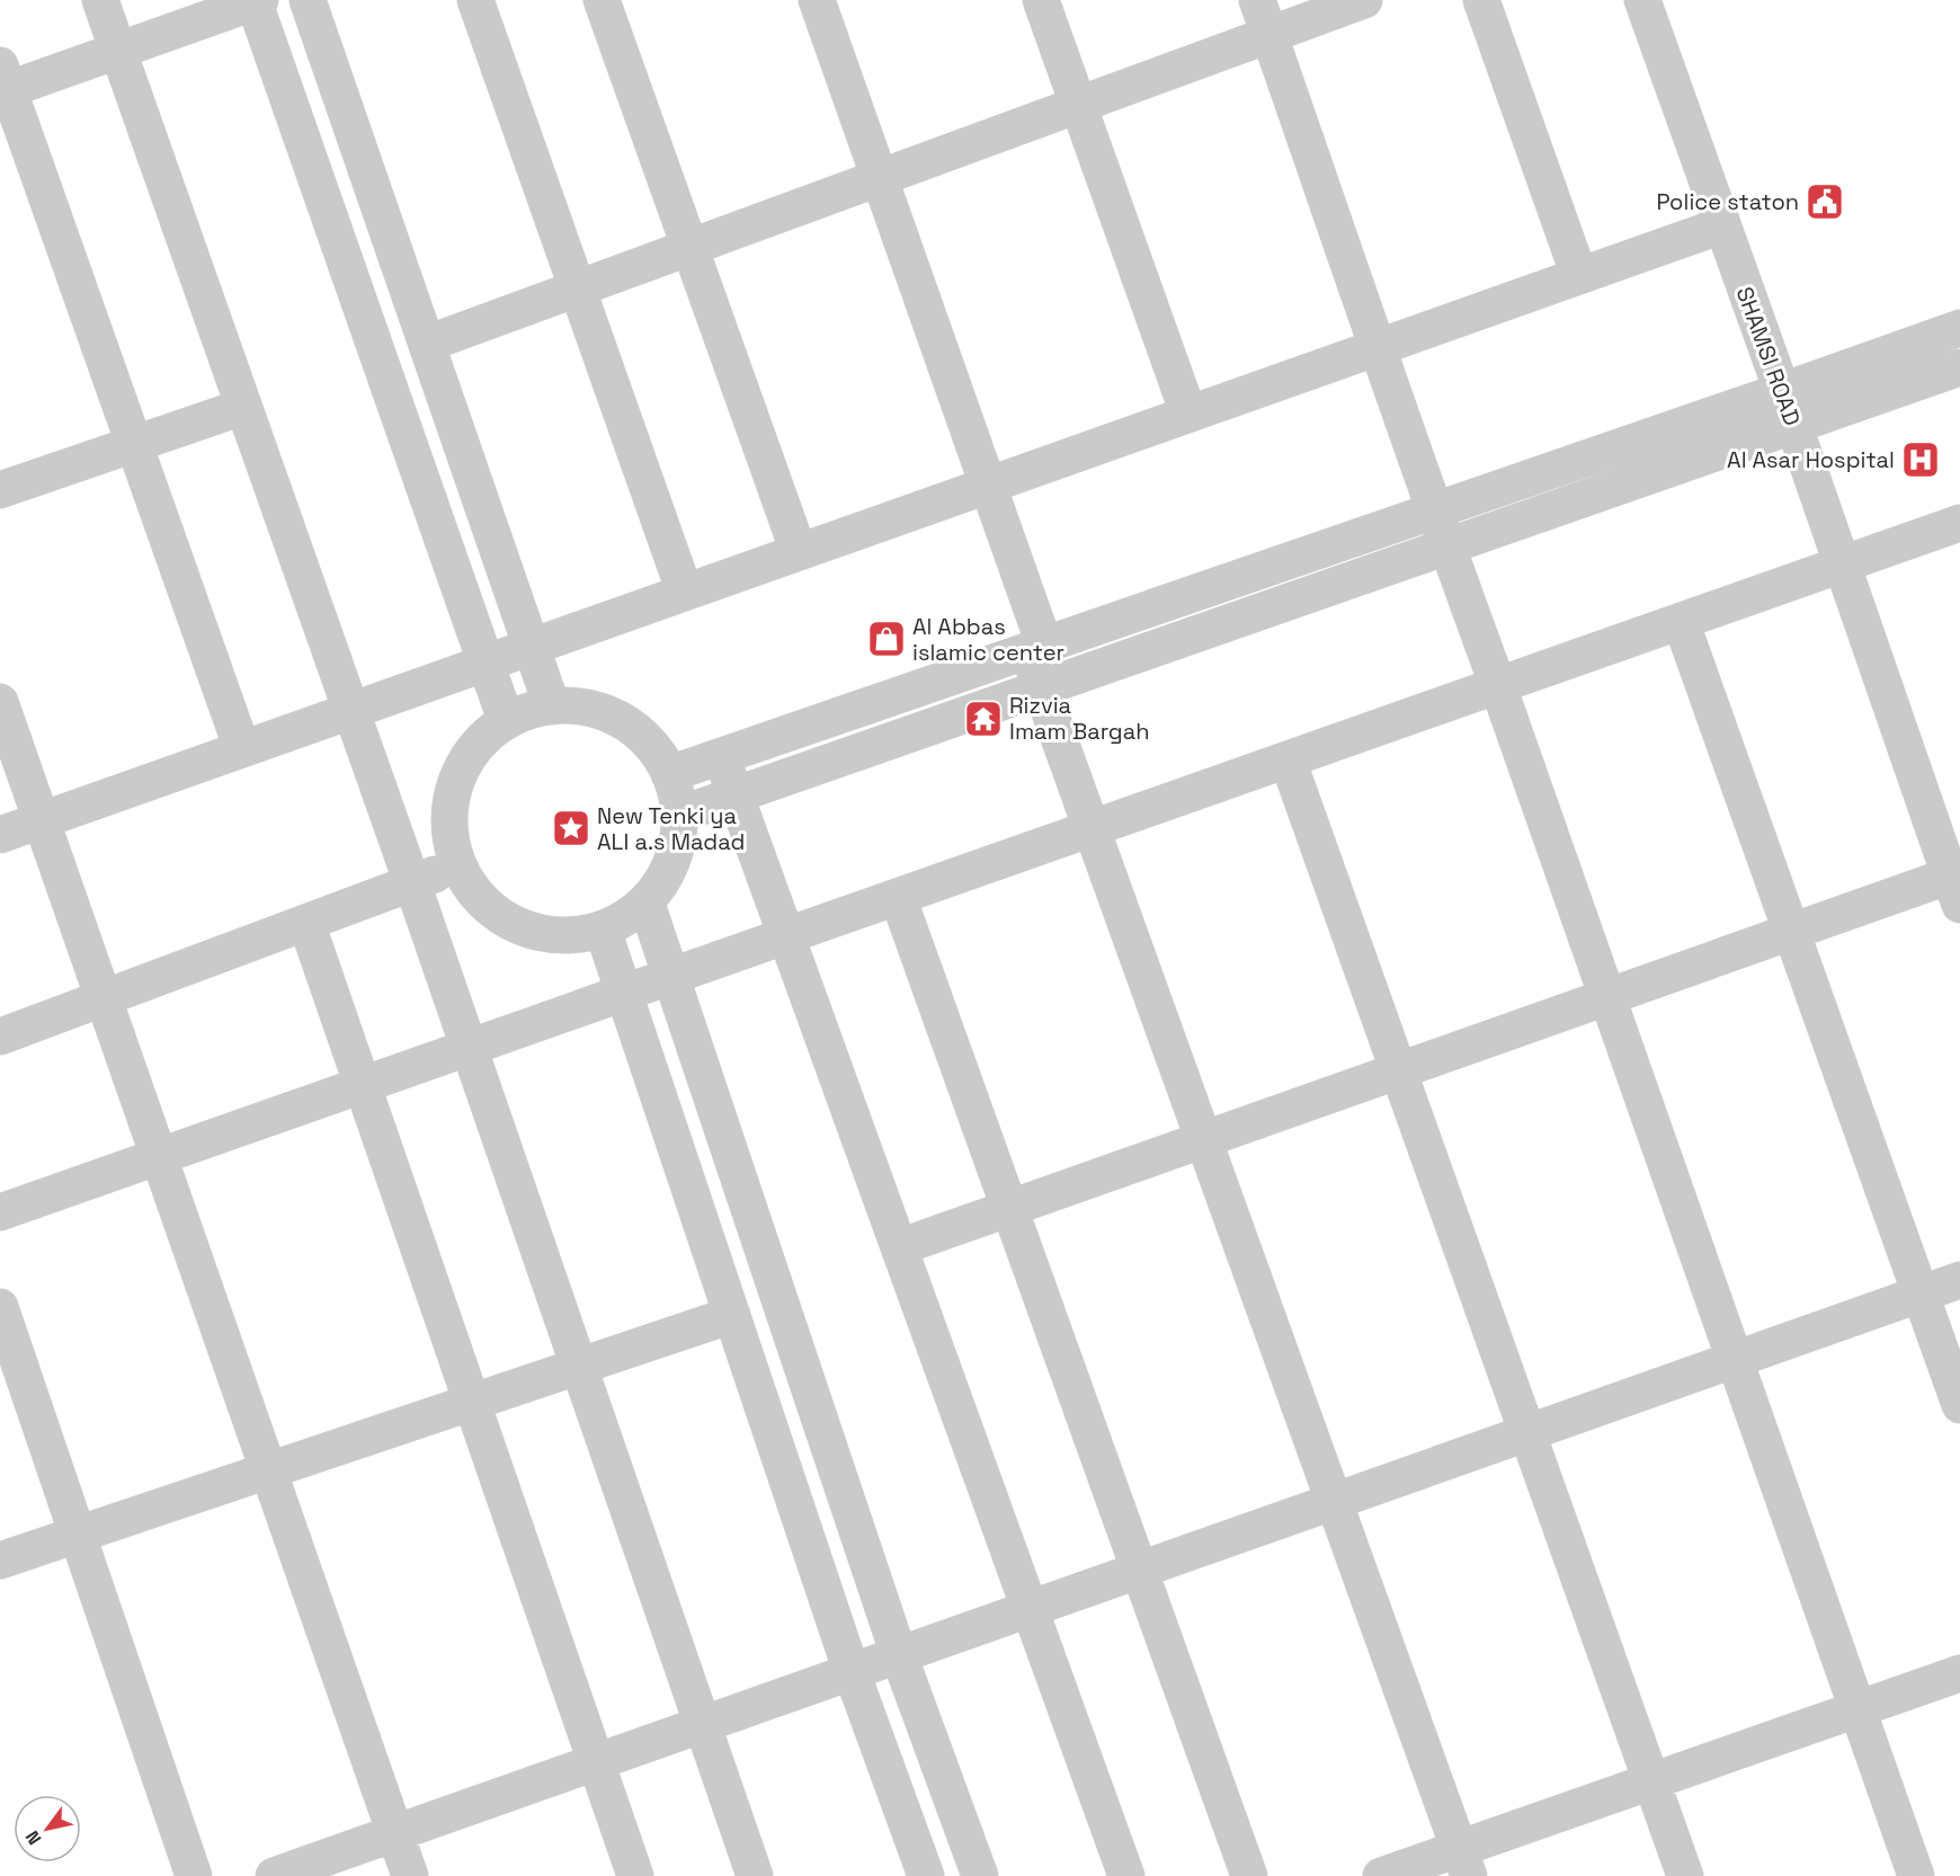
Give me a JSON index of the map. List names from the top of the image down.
{
  "streets": {
    "street": ["SHAMSI ROAD"]
  },
  "places": {
    "public building": ["Police staton"],
    "hospital": ["Al Asar Hospital"],
    "shop": ["Al Abbas islamic center"],
    "temple": ["Rizvia Imam Bargah"],
    "place": ["New Tenki ya ALI a.s Madad"]
  },
  "north": "bottom left"
}
